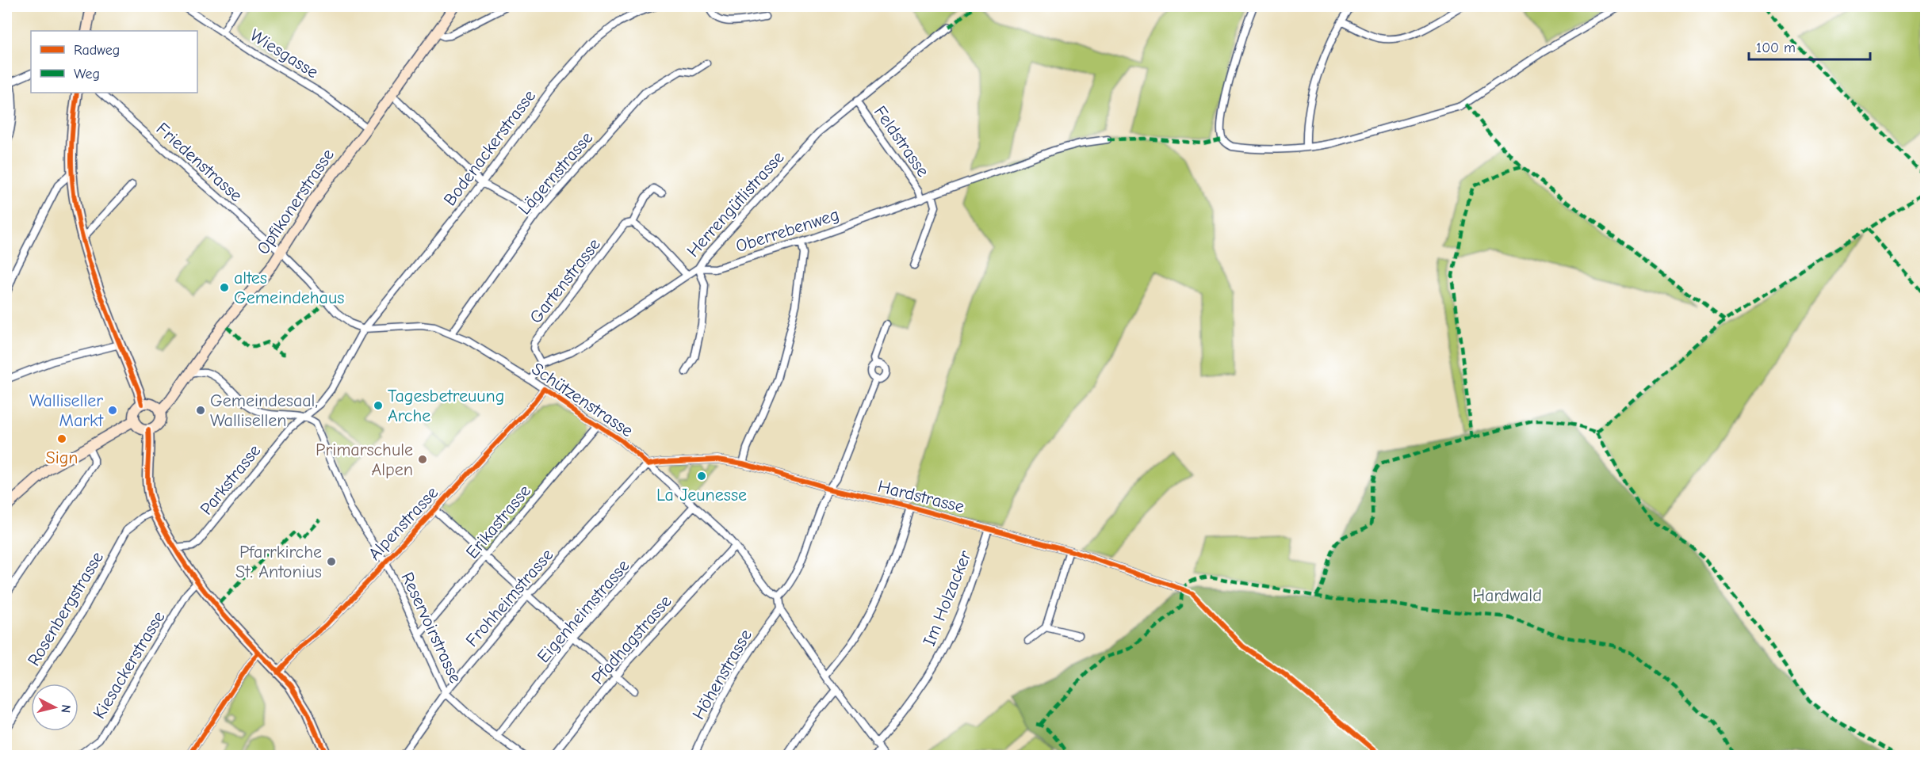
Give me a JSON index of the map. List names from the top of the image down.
{
  "streets": {
    "main road": ["Opfikonerstrasse"],
    "street": [
      "Wiesgasse",
      "Feldstrasse",
      "Bodenackerstrasse",
      "Friedenstrasse",
      "Lägernstrasse",
      "Herrengütlistrasse",
      "Oberrebenweg",
      "Gartenstrasse",
      "Schützenstrasse",
      "Parkstrasse",
      "Hardstrasse",
      "Erikastrasse",
      "Alpenstrasse",
      "Frohheimstrasse",
      "Im Holzacker",
      "Rosenbergstrasse",
      "Eigenheimstrasse",
      "Reservoirstrasse",
      "Pfadhagstrasse",
      "Kiesackerstrasse",
      "Höhenstrasse"
    ]
  },
  "crossings": [
    ["Wiesgasse", "Opfikonerstrasse"],
    ["Feldstrasse", "Herrengütlistrasse"],
    ["Feldstrasse", "Oberrebenweg"],
    ["Bodenackerstrasse", "Schützenstrasse"],
    ["Bodenackerstrasse", "Parkstrasse"],
    ["Bodenackerstrasse", "Reservoirstrasse"],
    ["Friedenstrasse", "Opfikonerstrasse"],
    ["Friedenstrasse", "Schützenstrasse"],
    ["Lägernstrasse", "Schützenstrasse"],
    ["Opfikonerstrasse", "Schützenstrasse"],
    ["Herrengütlistrasse", "Oberrebenweg"],
    ["Herrengütlistrasse", "Gartenstrasse"],
    ["Schützenstrasse", "Hardstrasse"],
    ["Schützenstrasse", "Erikastrasse"],
    ["Schützenstrasse", "Alpenstrasse"],
    ["Schützenstrasse", "Frohheimstrasse"],
    ["Schützenstrasse", "Eigenheimstrasse"],
    ["Schützenstrasse", "Pfadhagstrasse"],
    ["Parkstrasse", "Reservoirstrasse"],
    ["Hardstrasse", "Frohheimstrasse"],
    ["Hardstrasse", "Im Holzacker"],
    ["Erikastrasse", "Reservoirstrasse"],
    ["Alpenstrasse", "Reservoirstrasse"],
    ["Frohheimstrasse", "Reservoirstrasse"],
    ["Eigenheimstrasse", "Reservoirstrasse"]
  ],
  "parks": ["Hardwald"],
  "places": [
    "altes Gemeindehaus",
    "Tagesbetreuung Arche",
    "Walliseller Markt",
    "Gemeindesaal, Wallisellen",
    "Sign",
    "Primarschule Alpen",
    "La Jeunesse",
    "Pfarrkirche St. Antonius"
  ],
  "legend": ["Radweg", "Weg"],
  "scale_bar": "100 m",
  "north": "right"
}
